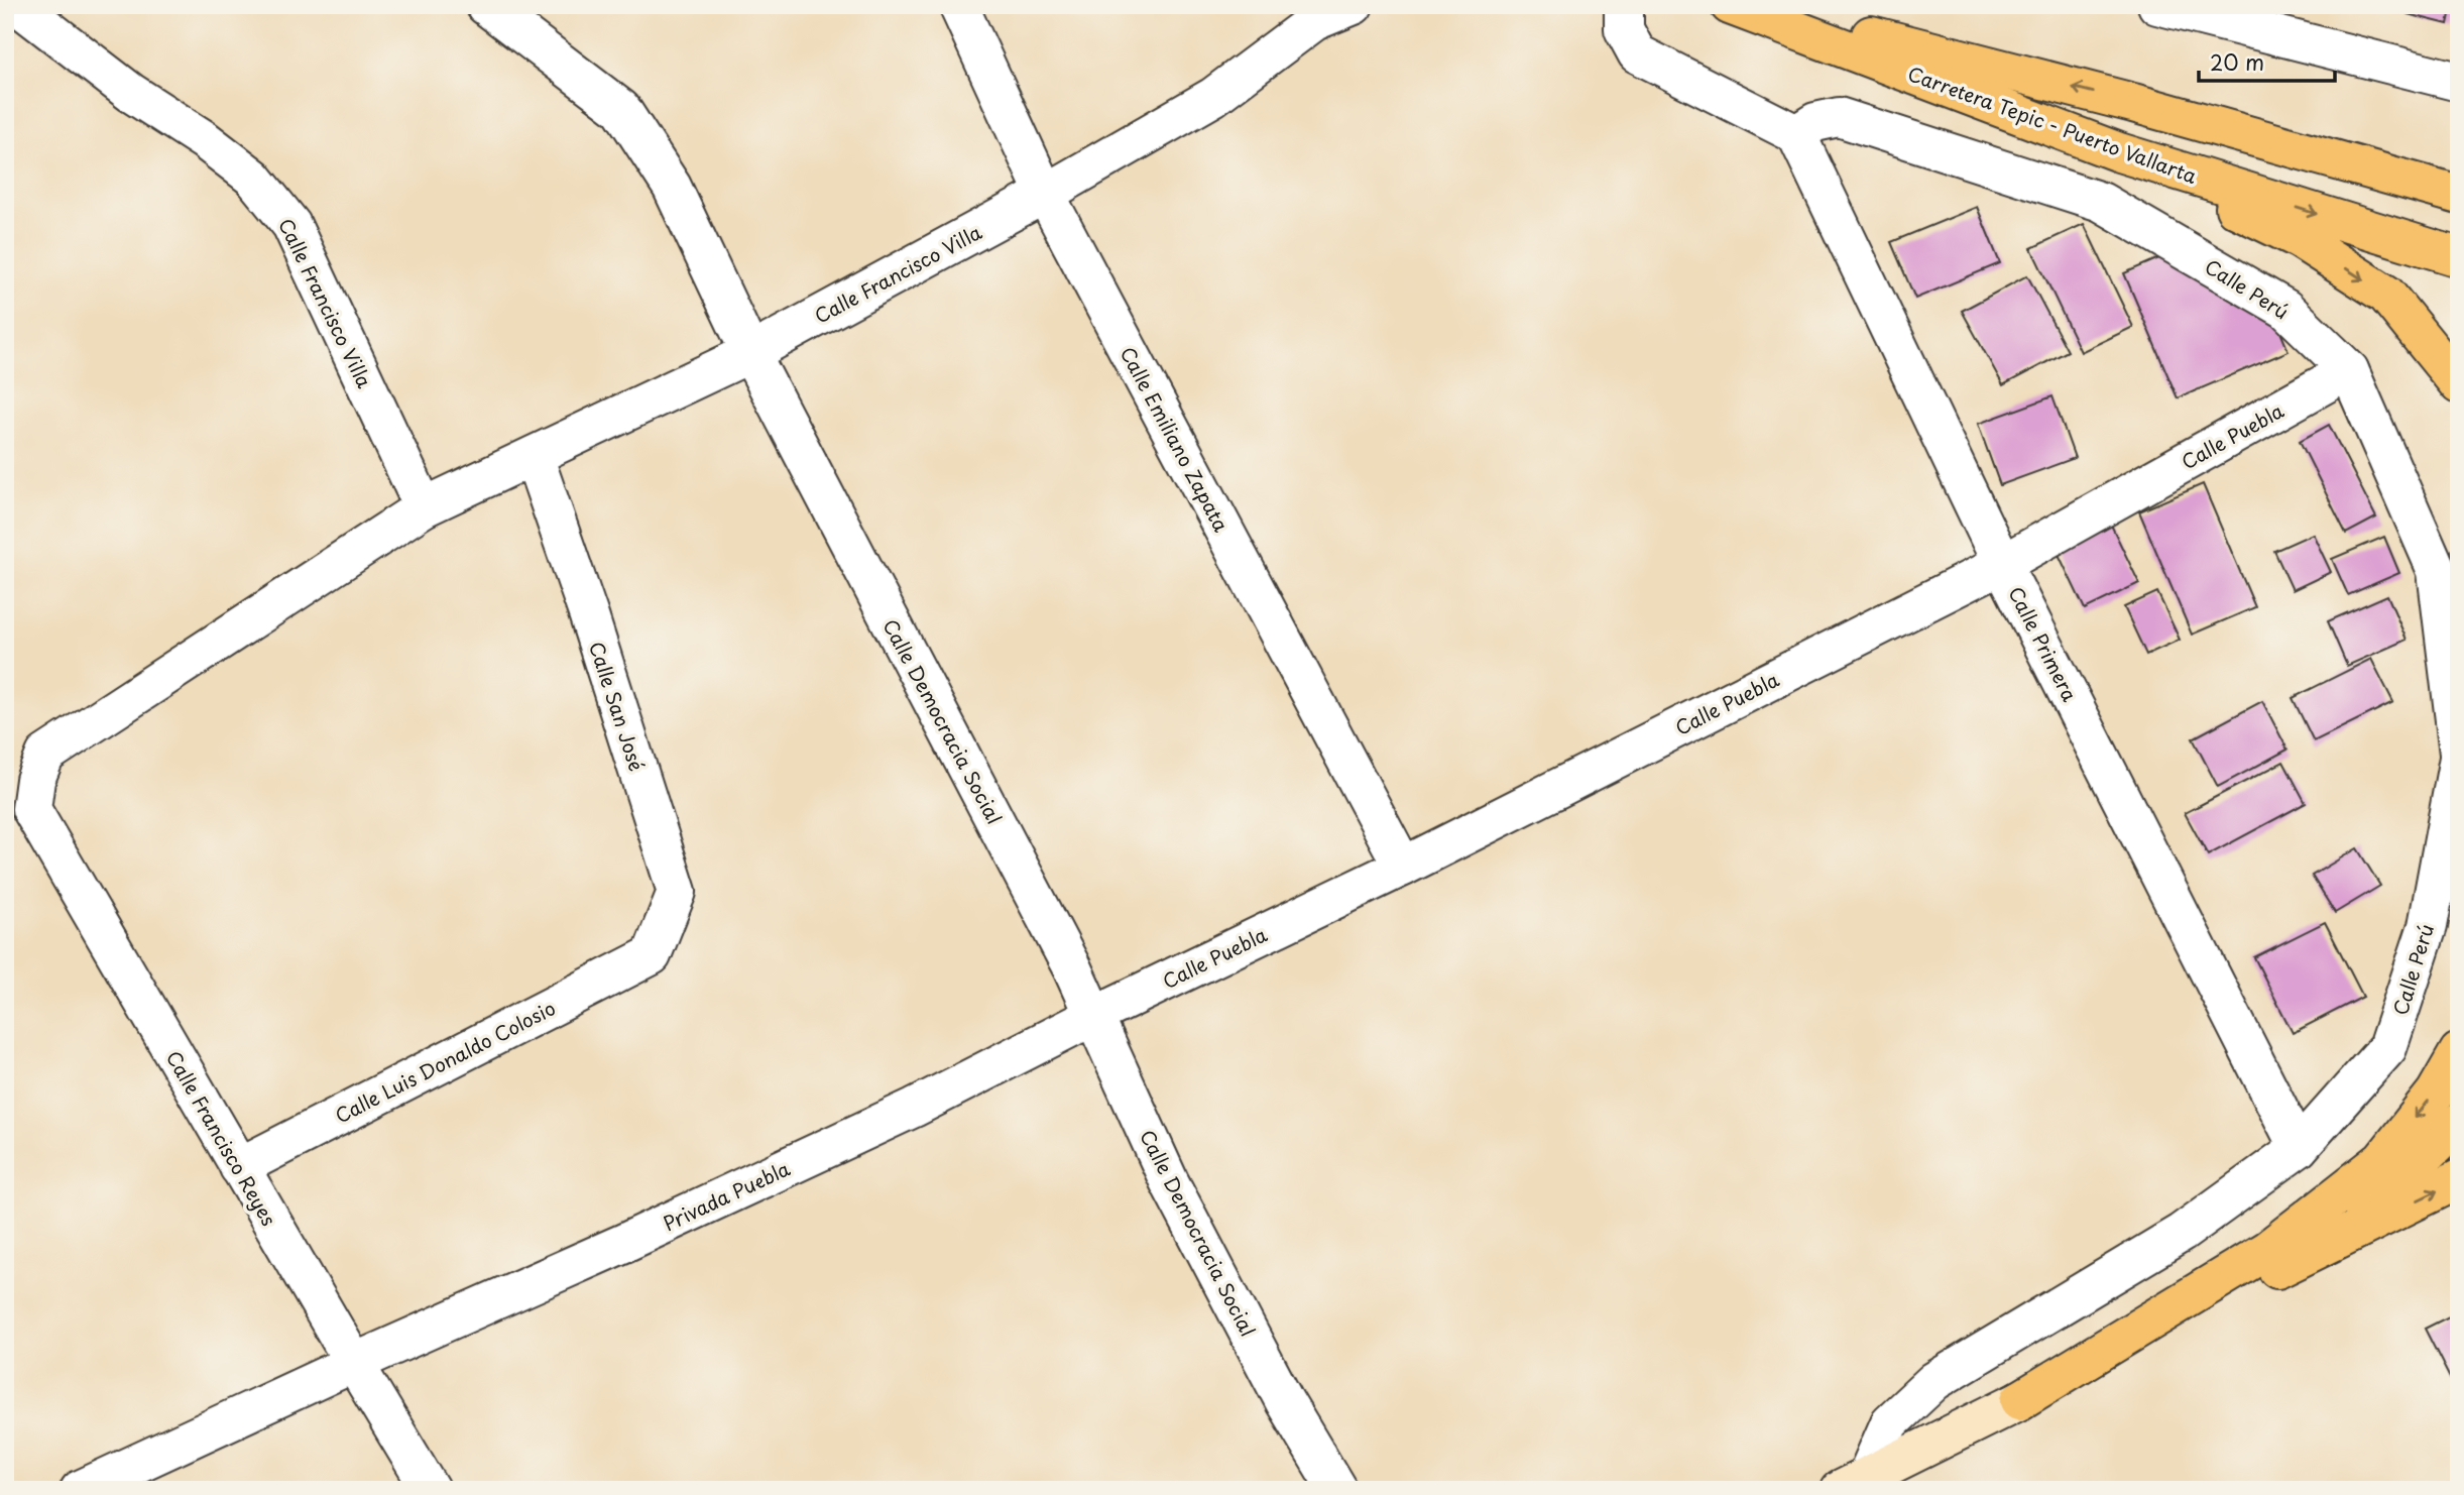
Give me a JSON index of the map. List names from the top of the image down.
{
  "streets": {
    "highway": ["Carretera Tepic - Puerto Vallarta"],
    "street": [
      "Calle Francisco Villa",
      "Calle Perú",
      "Calle Puebla",
      "Calle Emiliano Zapata",
      "Calle Primera",
      "Calle San José",
      "Calle Democracia Social",
      "Calle Luis Donaldo Colosio",
      "Calle Francisco Reyes",
      "Privada Puebla"
    ]
  },
  "crossings": [
    ["Calle Francisco Villa", "Calle Emiliano Zapata"],
    ["Calle Francisco Villa", "Calle San José"],
    ["Calle Francisco Villa", "Calle Democracia Social"],
    ["Calle Francisco Villa", "Calle Francisco Reyes"],
    ["Calle Perú", "Calle Puebla"],
    ["Calle Perú", "Calle Primera"],
    ["Calle Puebla", "Calle Emiliano Zapata"],
    ["Calle Puebla", "Calle Primera"],
    ["Calle Puebla", "Calle Democracia Social"],
    ["Calle Puebla", "Privada Puebla"],
    ["Calle San José", "Calle Luis Donaldo Colosio"],
    ["Calle Democracia Social", "Privada Puebla"],
    ["Calle Luis Donaldo Colosio", "Calle Francisco Reyes"],
    ["Calle Francisco Reyes", "Privada Puebla"]
  ],
  "scale_bar": "20 m"
}
